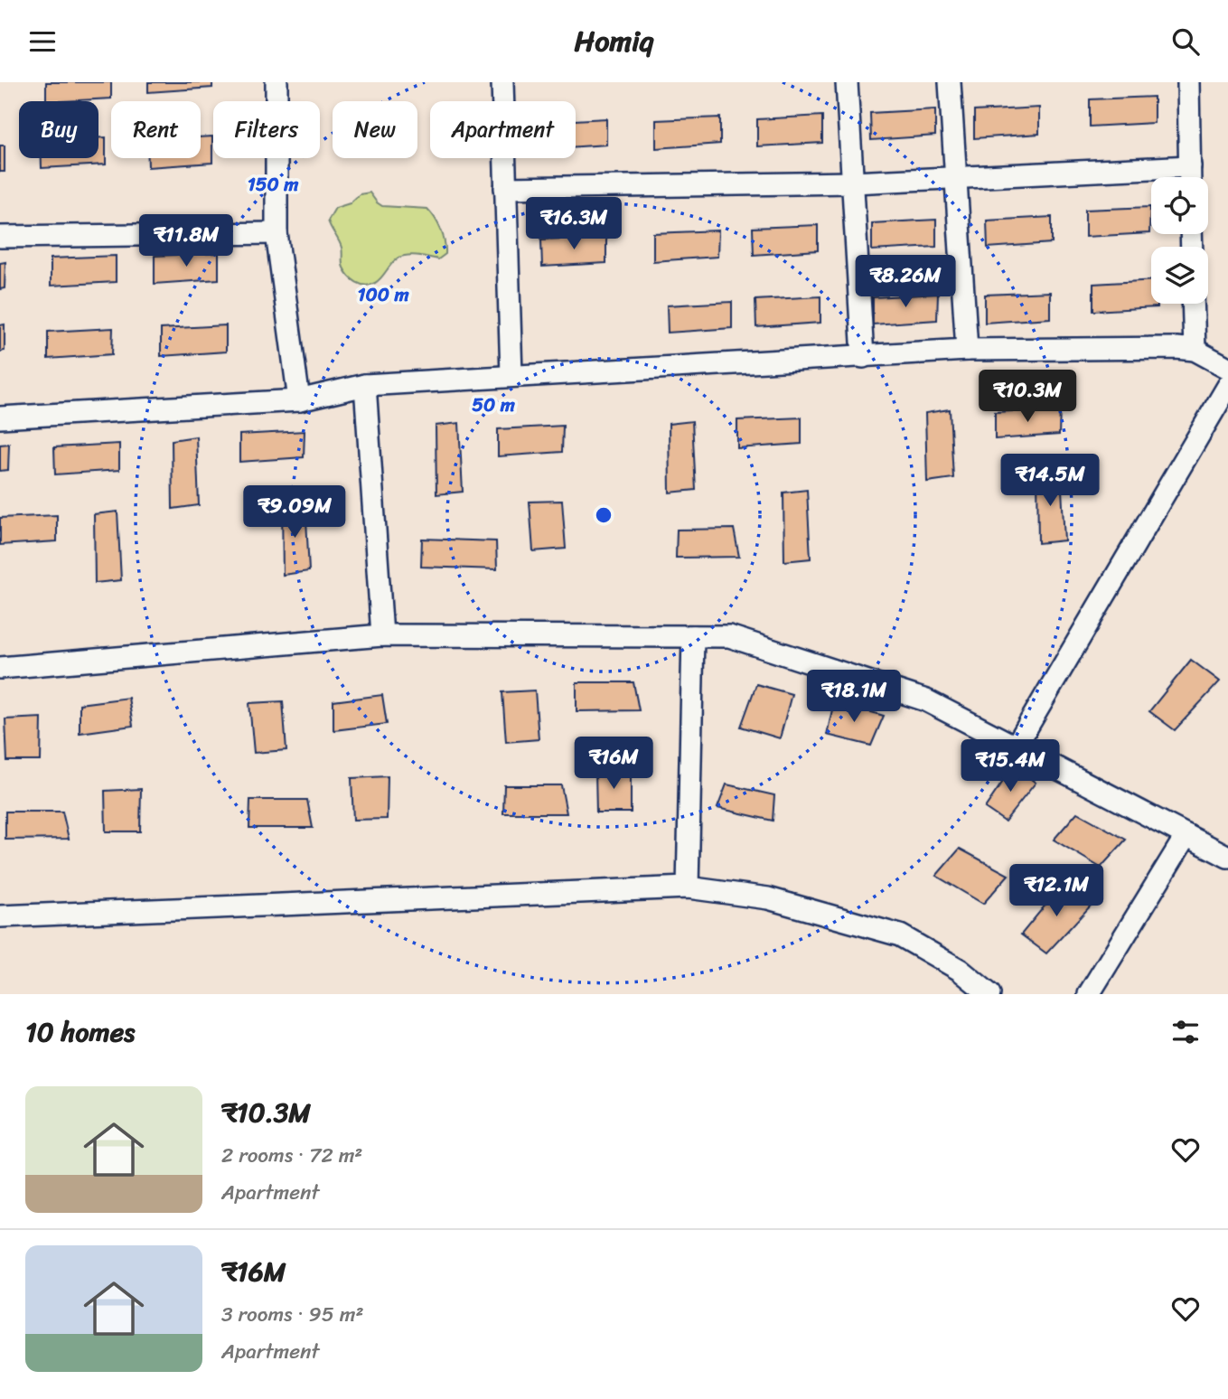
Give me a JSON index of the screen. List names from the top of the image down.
{
  "page": {
    "header": "Homiq",
    "chip": [
      "Buy",
      "Rent",
      "Filters",
      "New",
      "Apartment"
    ],
    "price": [
      "₹16.3M",
      "₹11.8M",
      "₹8.26M",
      "₹10.3M",
      "₹14.5M",
      "₹9.09M",
      "₹18.1M",
      "₹16M",
      "₹15.4M",
      "₹12.1M"
    ],
    "heading": "10 homes",
    "list": [
      {
        "name": "₹10.3M",
        "note": "2 rooms · 72 m² · Apartment"
      },
      {
        "name": "₹16M",
        "note": "3 rooms · 95 m² · Apartment"
      }
    ]
  },
  "rings": ["150 m", "100 m", "50 m"]
}
